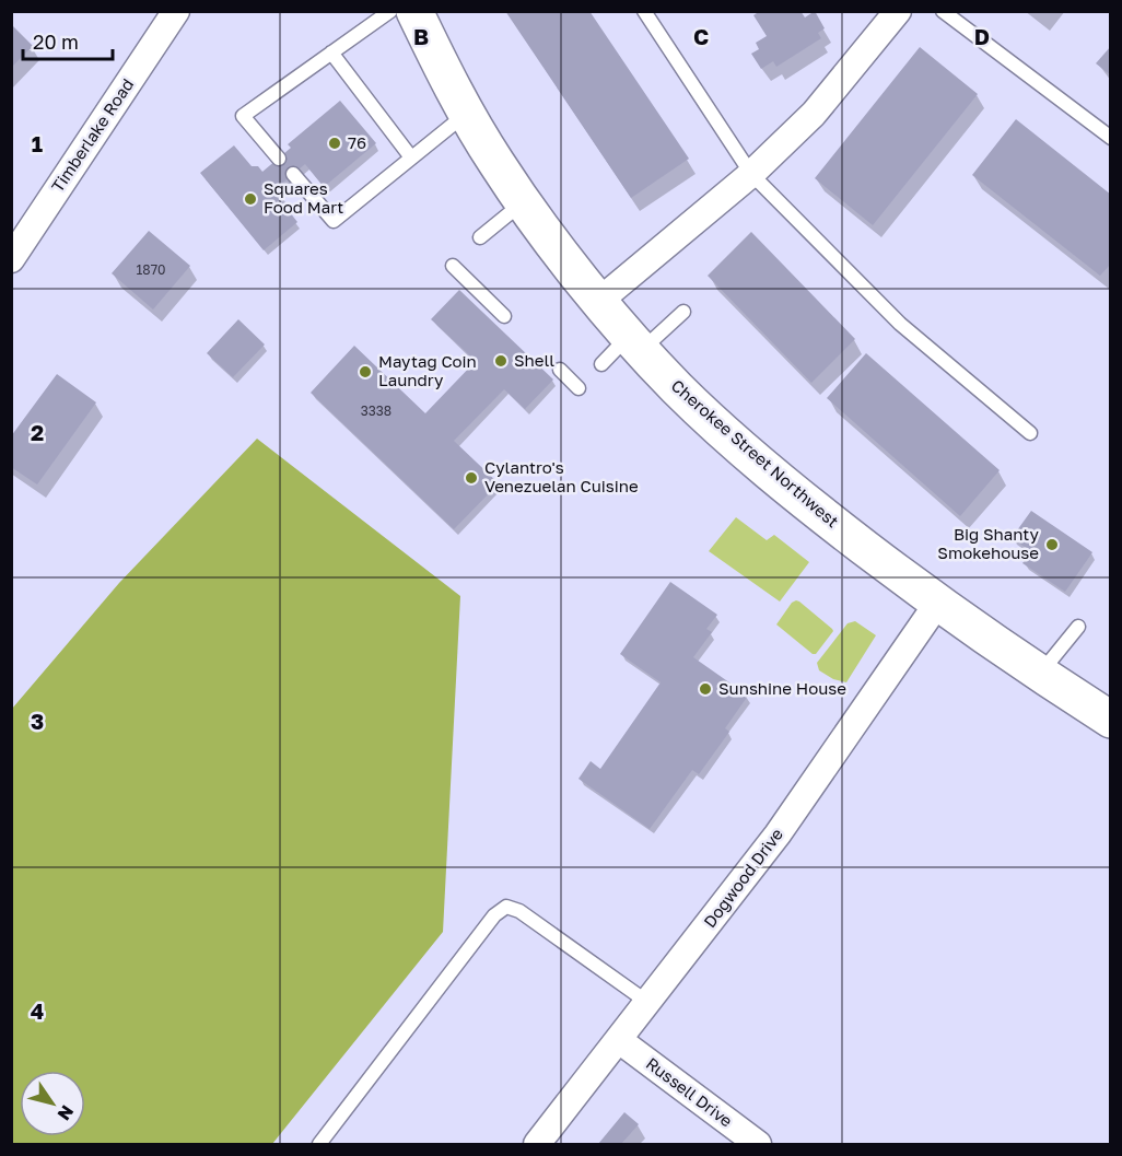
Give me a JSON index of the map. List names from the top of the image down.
{
  "streets": {
    "main road": ["Cherokee Street Northwest"],
    "street": ["Timberlake Road", "Dogwood Drive", "Russell Drive"]
  },
  "crossings": [
    ["Cherokee Street Northwest", "Dogwood Drive"],
    ["Dogwood Drive", "Russell Drive"]
  ],
  "places": [
    "76",
    "Squares Food Mart",
    "Shell",
    "Maytag Coin Laundry",
    "Cylantro's Venezuelan Cuisine",
    "Big Shanty Smokehouse",
    "Sunshine House"
  ],
  "house_numbers": ["1870", "3338"],
  "scale_bar": "20 m",
  "north": "bottom right",
  "grid": {
    "columns": ["B", "C", "D"],
    "rows": [
      "1",
      "2",
      "3",
      "4"
    ]
  }
}
